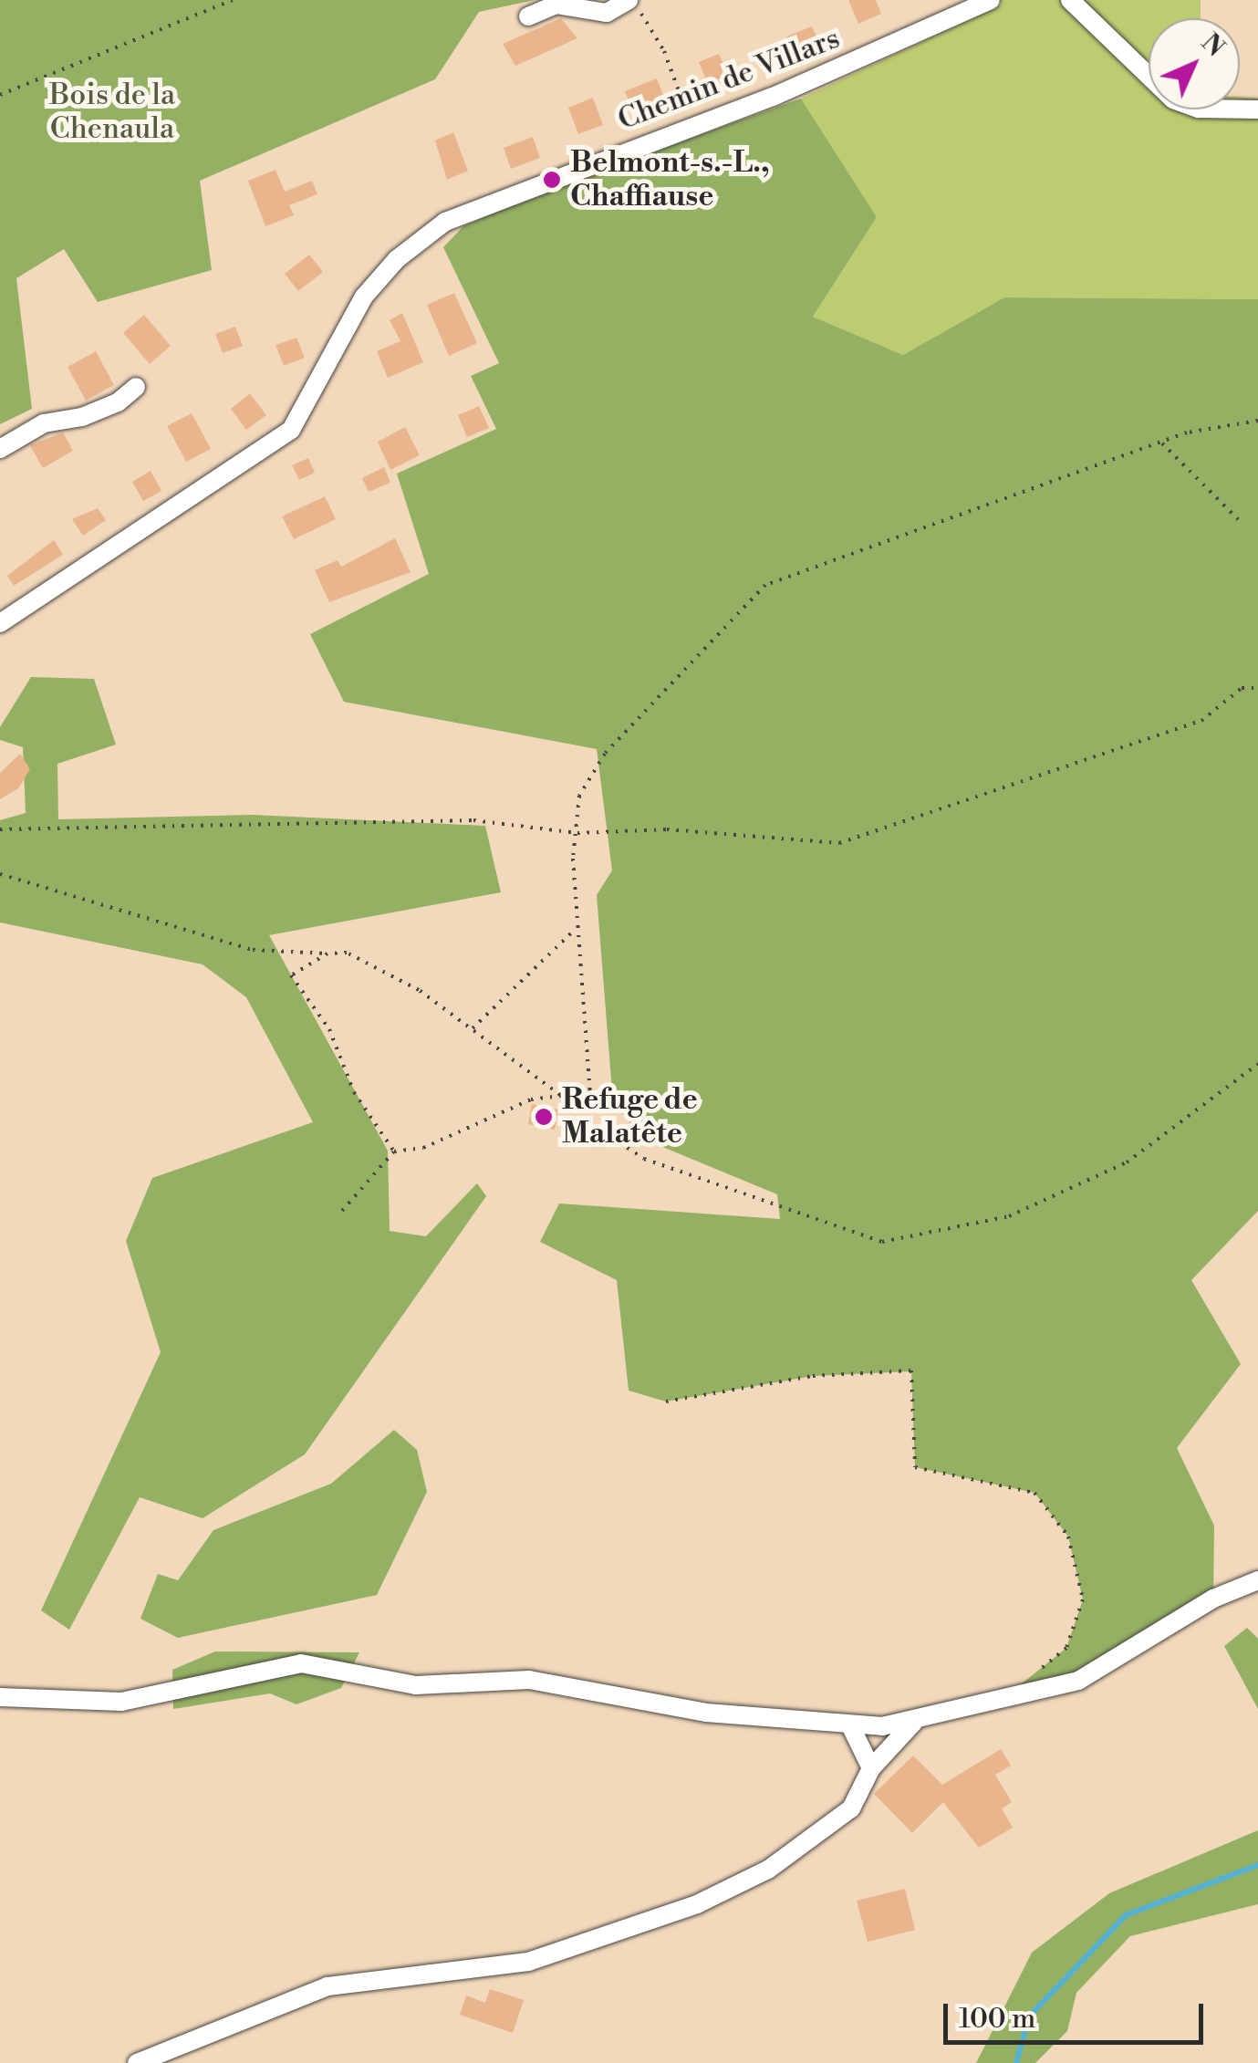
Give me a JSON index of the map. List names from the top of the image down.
{
  "streets": {
    "street": ["Chemin de Villars"]
  },
  "parks": ["Bois de la Chenaula"],
  "places": ["Belmont-s.-L., Chaffiause", "Refuge de Malatête"],
  "scale_bar": "100 m",
  "north": "top right"
}
